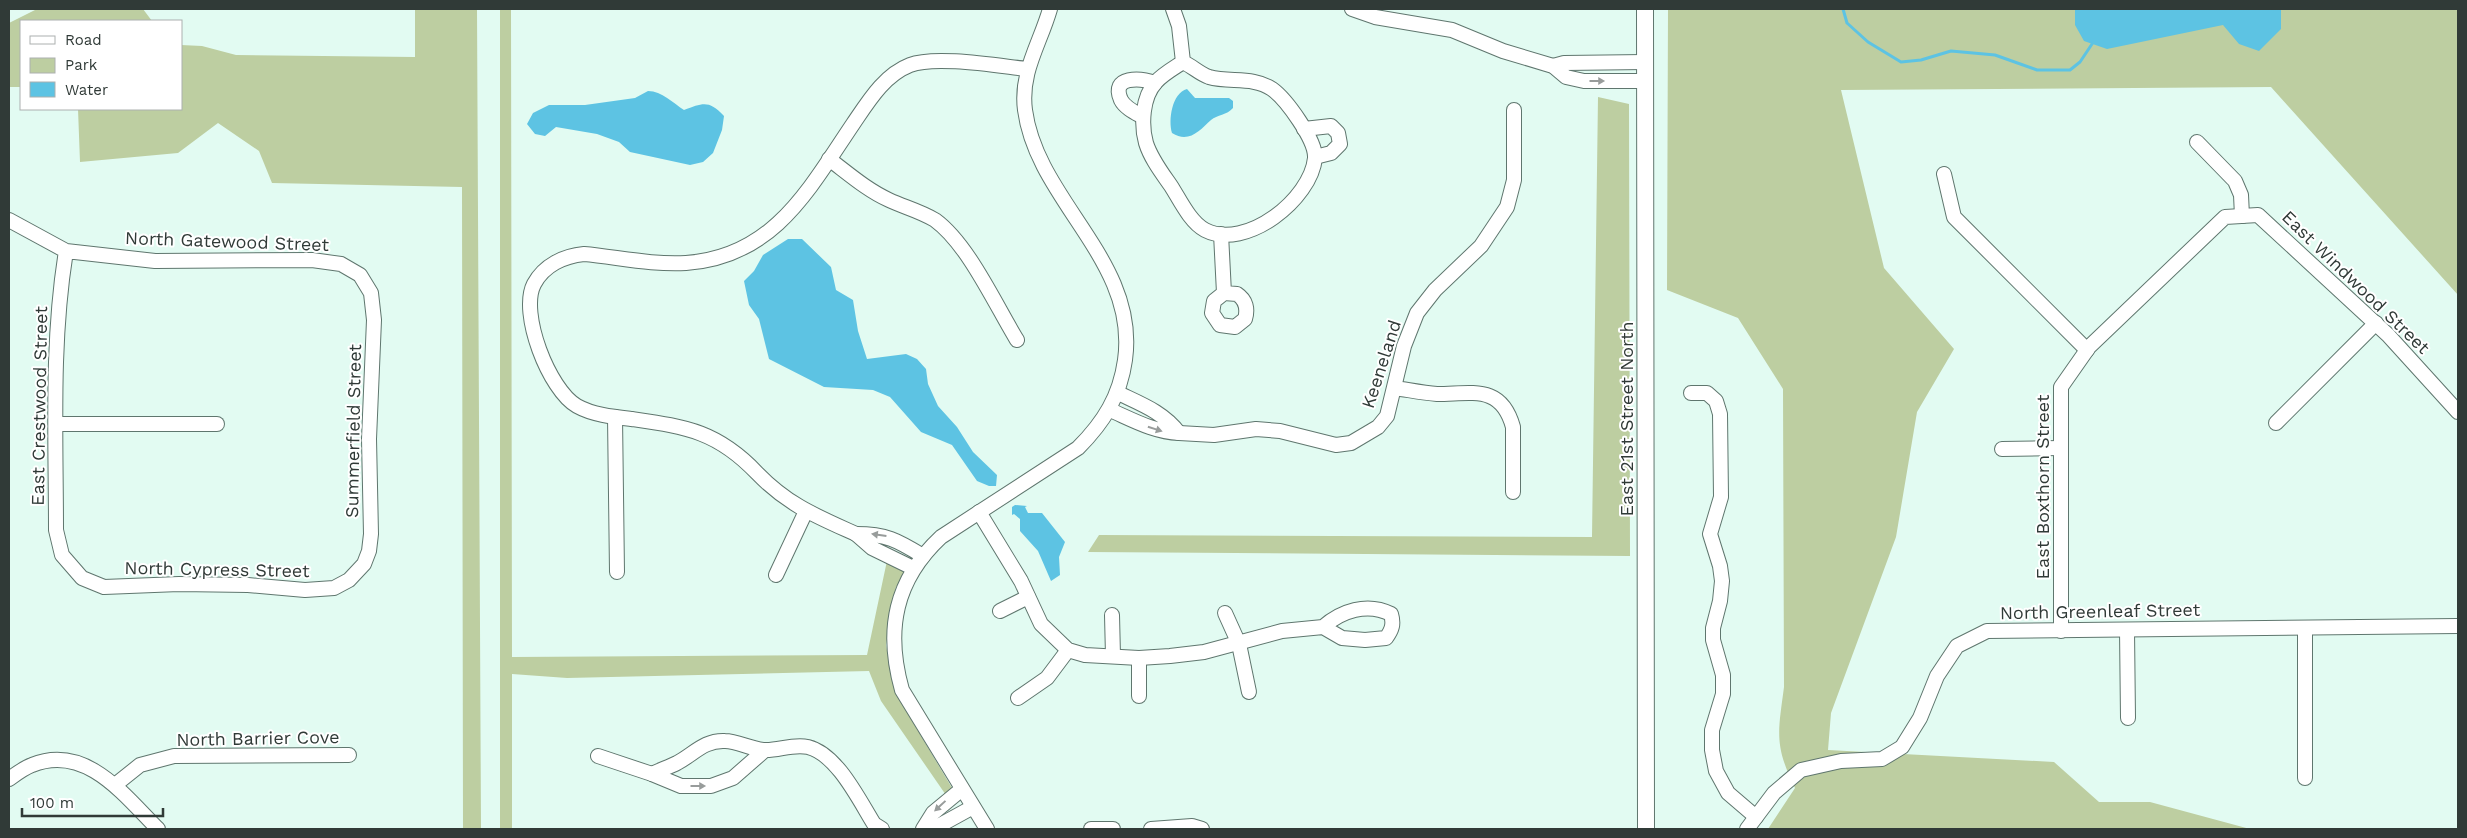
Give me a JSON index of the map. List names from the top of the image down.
{
  "streets": {
    "main road": ["East 21st Street North"],
    "street": [
      "North Gatewood Street",
      "East Windwood Street",
      "Keeneland",
      "East Crestwood Street",
      "Summerfield Street",
      "East Boxthorn Street",
      "North Cypress Street",
      "North Greenleaf Street",
      "North Barrier Cove"
    ]
  },
  "crossings": [
    ["North Gatewood Street", "East Crestwood Street"],
    ["North Gatewood Street", "Summerfield Street"],
    ["East Windwood Street", "East Boxthorn Street"],
    ["East Crestwood Street", "North Cypress Street"],
    ["Summerfield Street", "North Cypress Street"],
    ["East Boxthorn Street", "North Greenleaf Street"]
  ],
  "legend": ["Road", "Park", "Water"],
  "scale_bar": "100 m"
}
